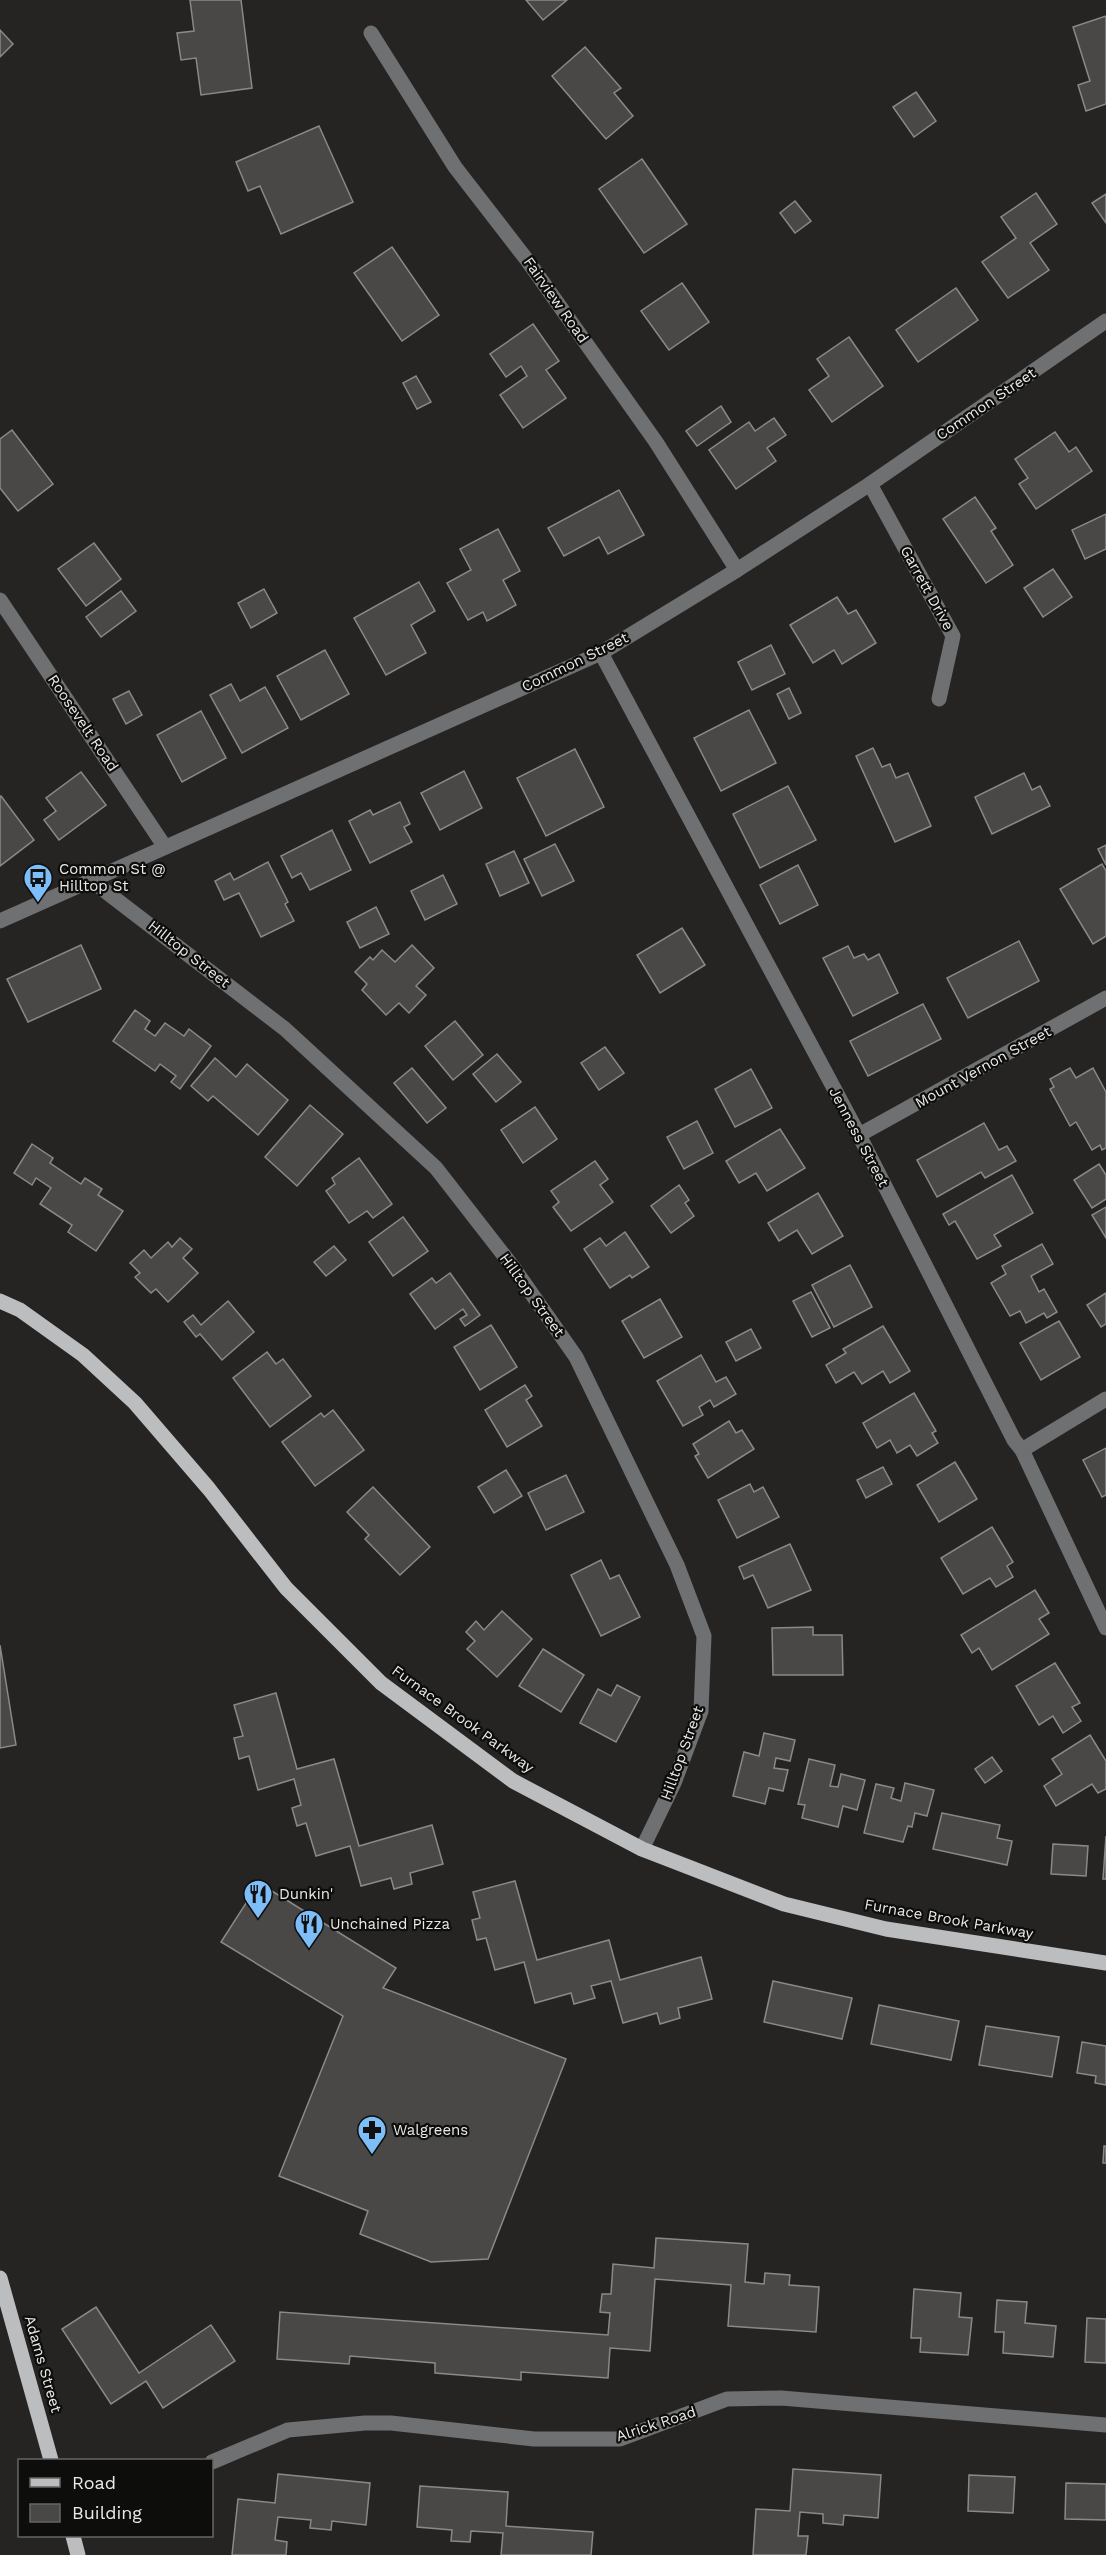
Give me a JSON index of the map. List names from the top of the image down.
{
  "streets": {
    "main road": ["Furnace Brook Parkway", "Adams Street"],
    "street": [
      "Fairview Road",
      "Common Street",
      "Garrett Drive",
      "Roosevelt Road",
      "Hilltop Street",
      "Mount Vernon Street",
      "Jenness Street",
      "Alrick Road"
    ]
  },
  "crossings": [
    ["Fairview Road", "Common Street"],
    ["Common Street", "Garrett Drive"],
    ["Common Street", "Roosevelt Road"],
    ["Common Street", "Hilltop Street"],
    ["Common Street", "Jenness Street"],
    ["Hilltop Street", "Furnace Brook Parkway"],
    ["Mount Vernon Street", "Jenness Street"]
  ],
  "places": {
    "bus stop": ["Common St @ Hilltop St"],
    "restaurant": ["Dunkin'", "Unchained Pizza"],
    "pharmacy": ["Walgreens"]
  },
  "legend": ["Road", "Building"]
}
